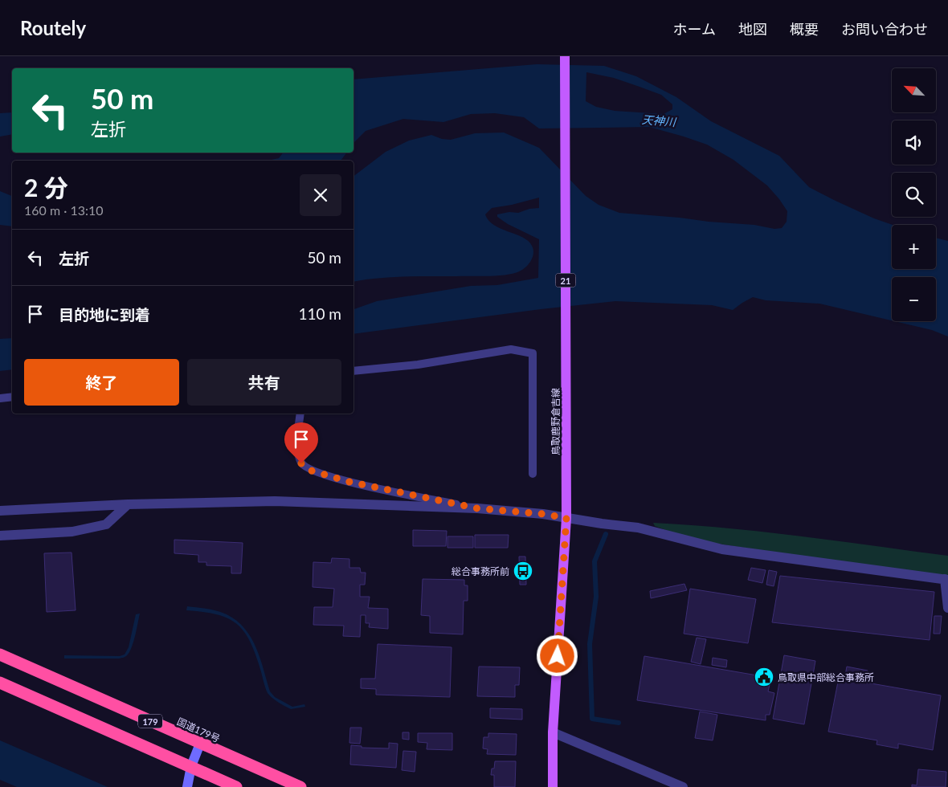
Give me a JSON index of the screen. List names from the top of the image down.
{
  "streets": {
    "highway": ["179", "国道179号"],
    "main road": ["21", "鳥取鹿野倉吉線"]
  },
  "water": ["天神川"],
  "places": {
    "bus stop": ["総合事務所前"],
    "public building": ["鳥取県中部総合事務所"]
  },
  "north": "top left",
  "page": {
    "header": "Routely",
    "nav": [
      "ホーム",
      "地図",
      "概要",
      "お問い合わせ"
    ],
    "map_buttons": ["+", "−"],
    "turn": ["50 m", "左折"],
    "heading": ["2 分", "160 m · 13:10"],
    "list": [
      {
        "name": "左折",
        "value": "50 m"
      },
      {
        "name": "目的地に到着",
        "value": "110 m"
      }
    ],
    "buttons": ["終了", "共有"]
  }
}
